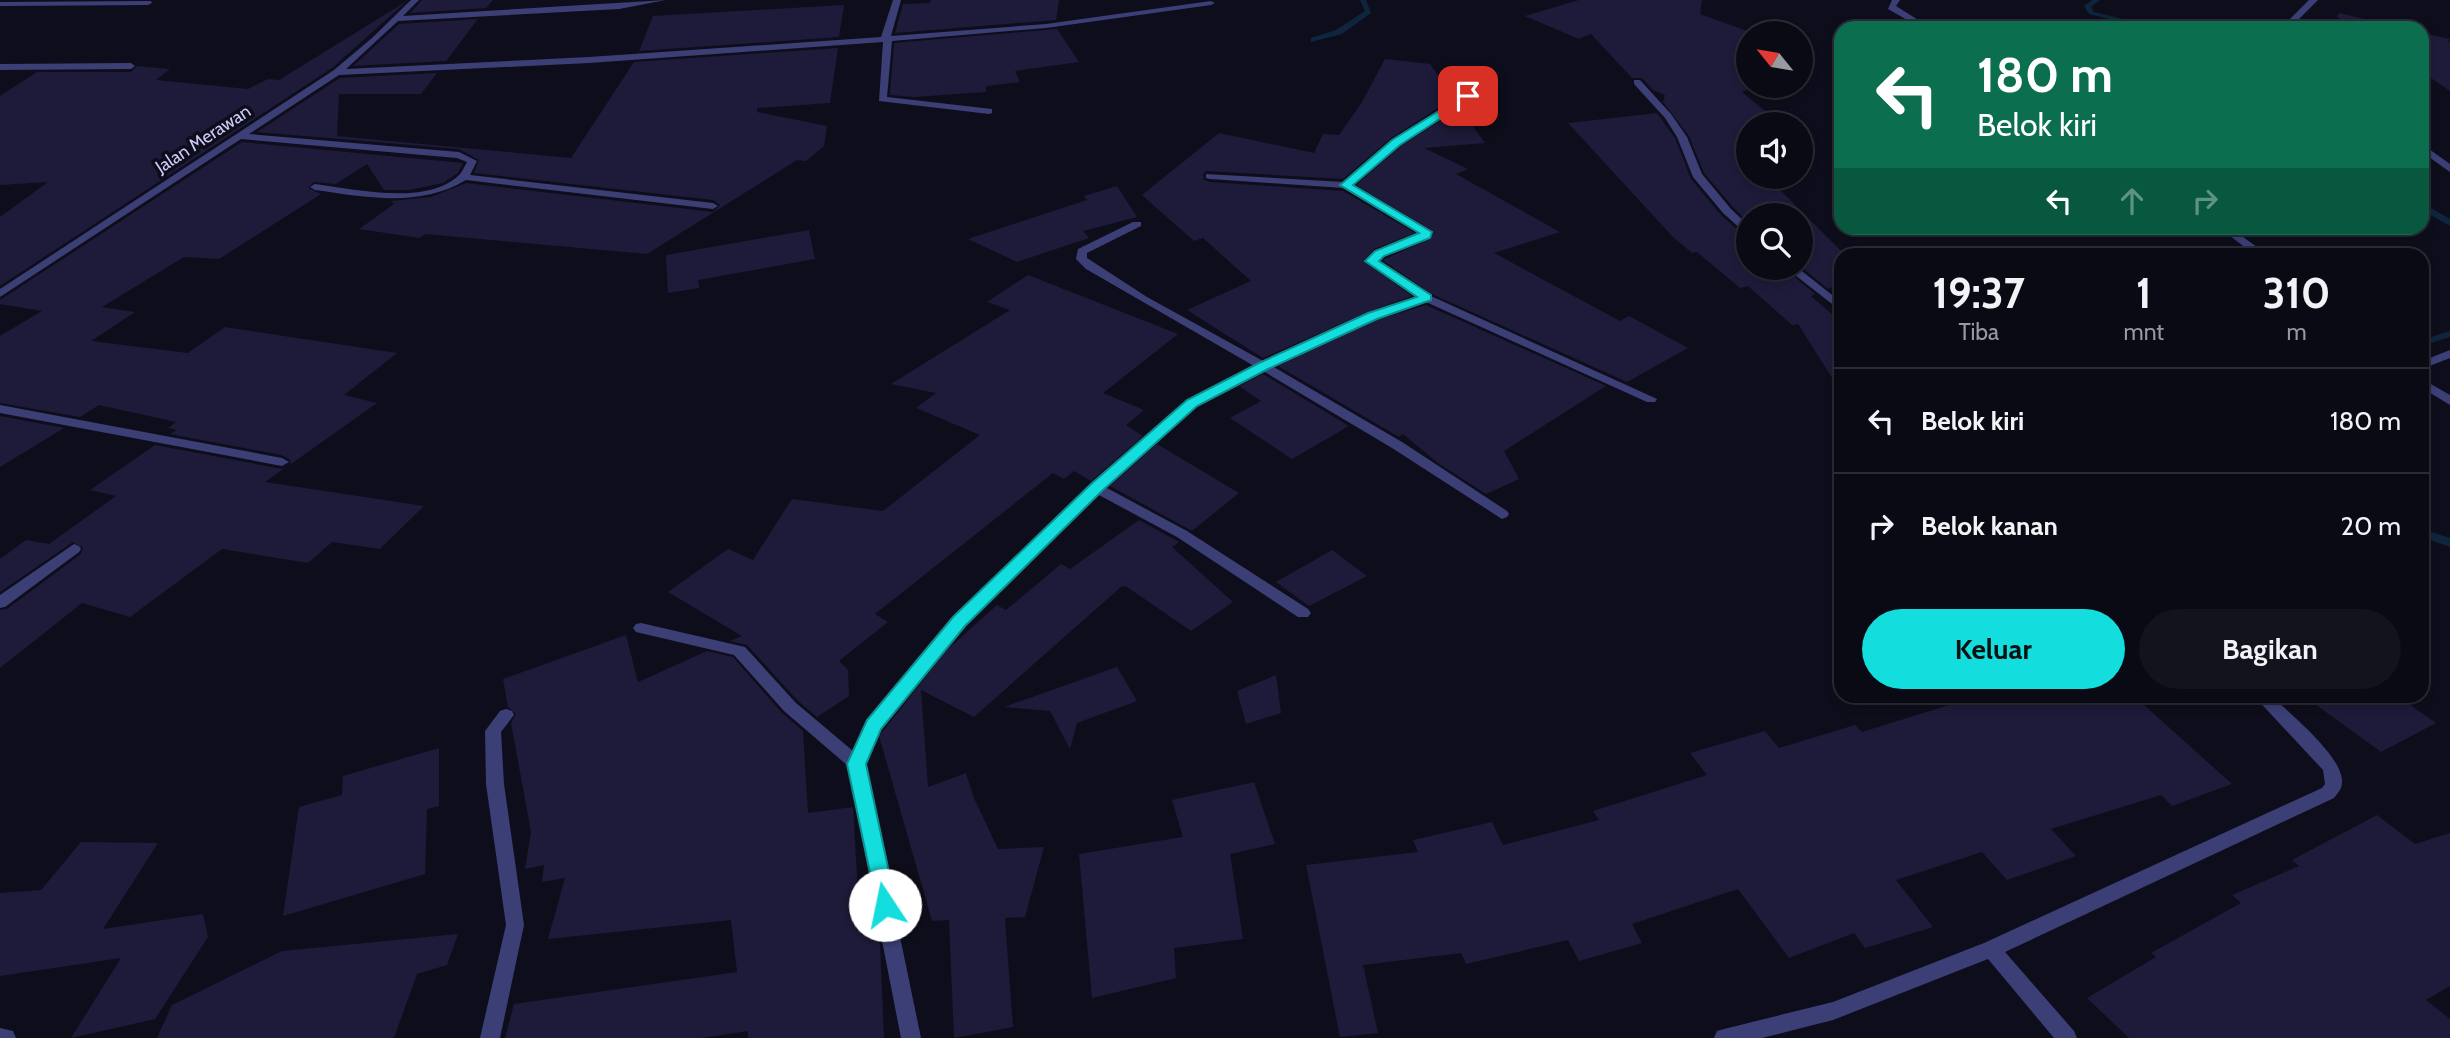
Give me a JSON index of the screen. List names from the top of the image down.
{
  "streets": {
    "street": ["Jalan Merawan"]
  },
  "north": "top left",
  "page": {
    "turn": ["180 m", "Belok kiri"],
    "eta": [
      "19:37",
      "Tiba",
      "1",
      "mnt",
      "310",
      "m"
    ],
    "list": [
      {
        "name": "Belok kiri",
        "value": "180 m"
      },
      {
        "name": "Belok kanan",
        "value": "20 m"
      }
    ],
    "buttons": ["Keluar", "Bagikan"]
  }
}
